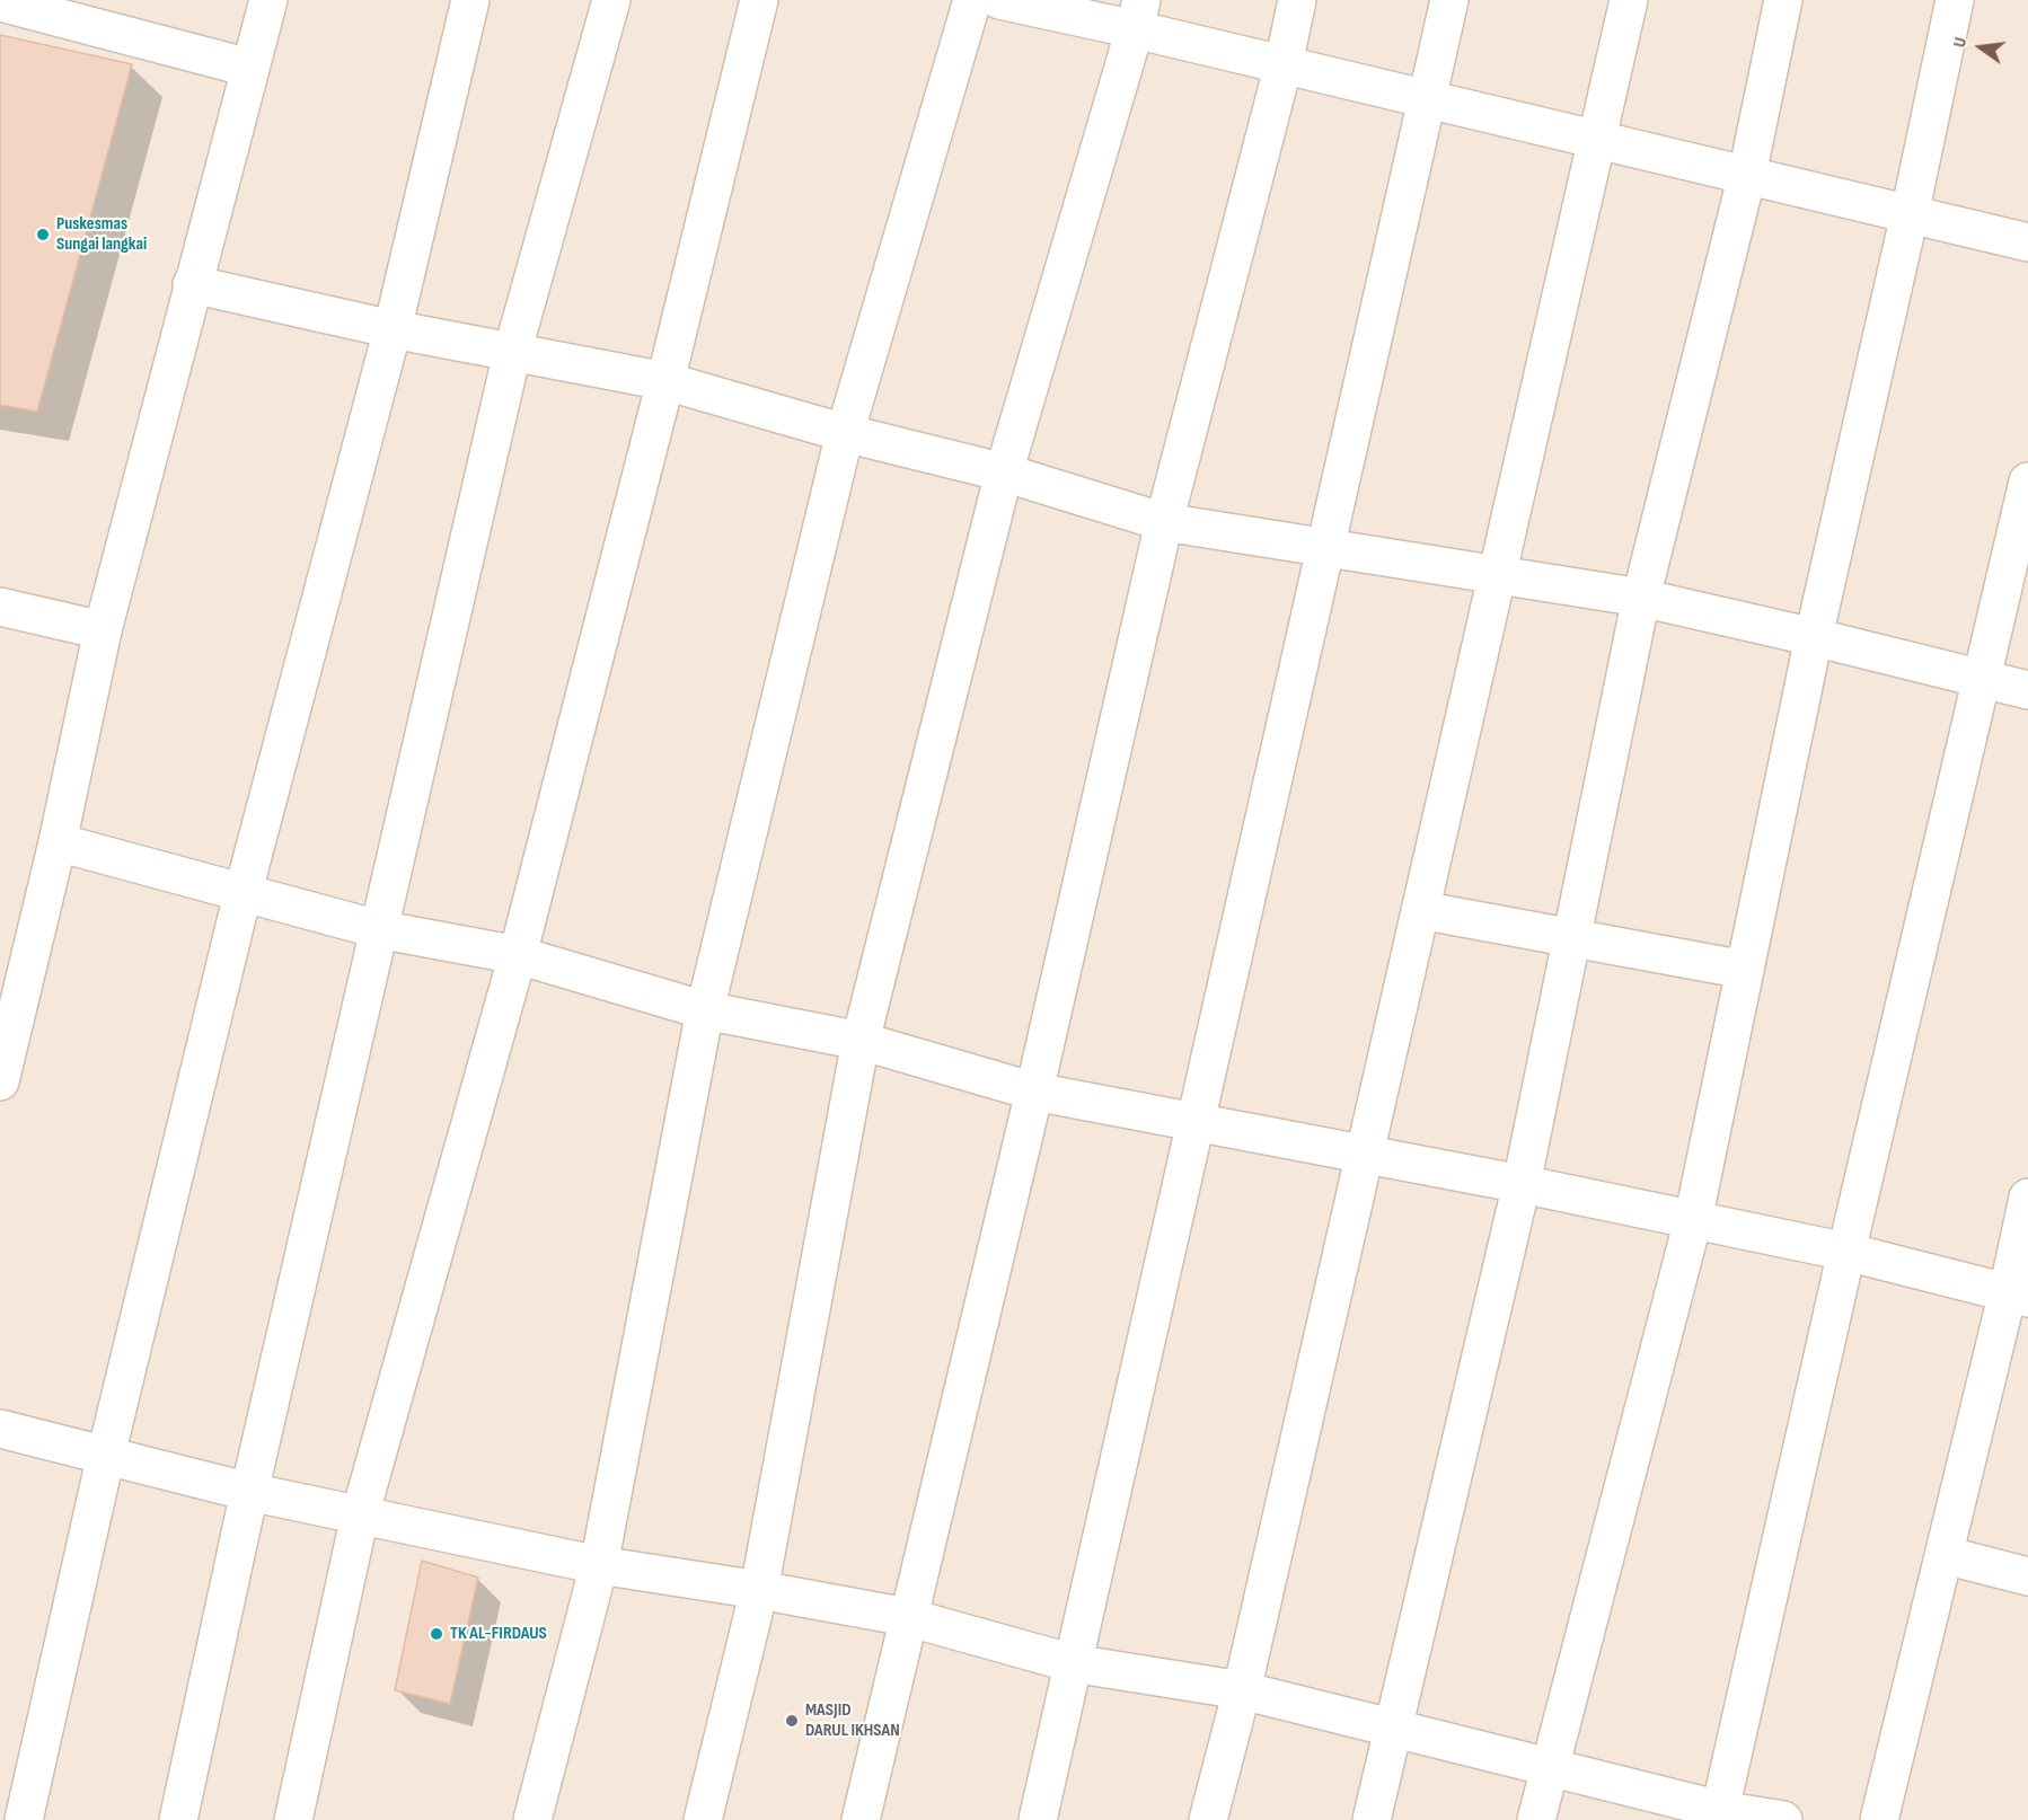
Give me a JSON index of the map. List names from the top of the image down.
{
  "places": ["Puskesmas Sungai langkai", "TK AL-FIRDAUS", "MASJID DARUL IKHSAN"],
  "north": "left"
}
